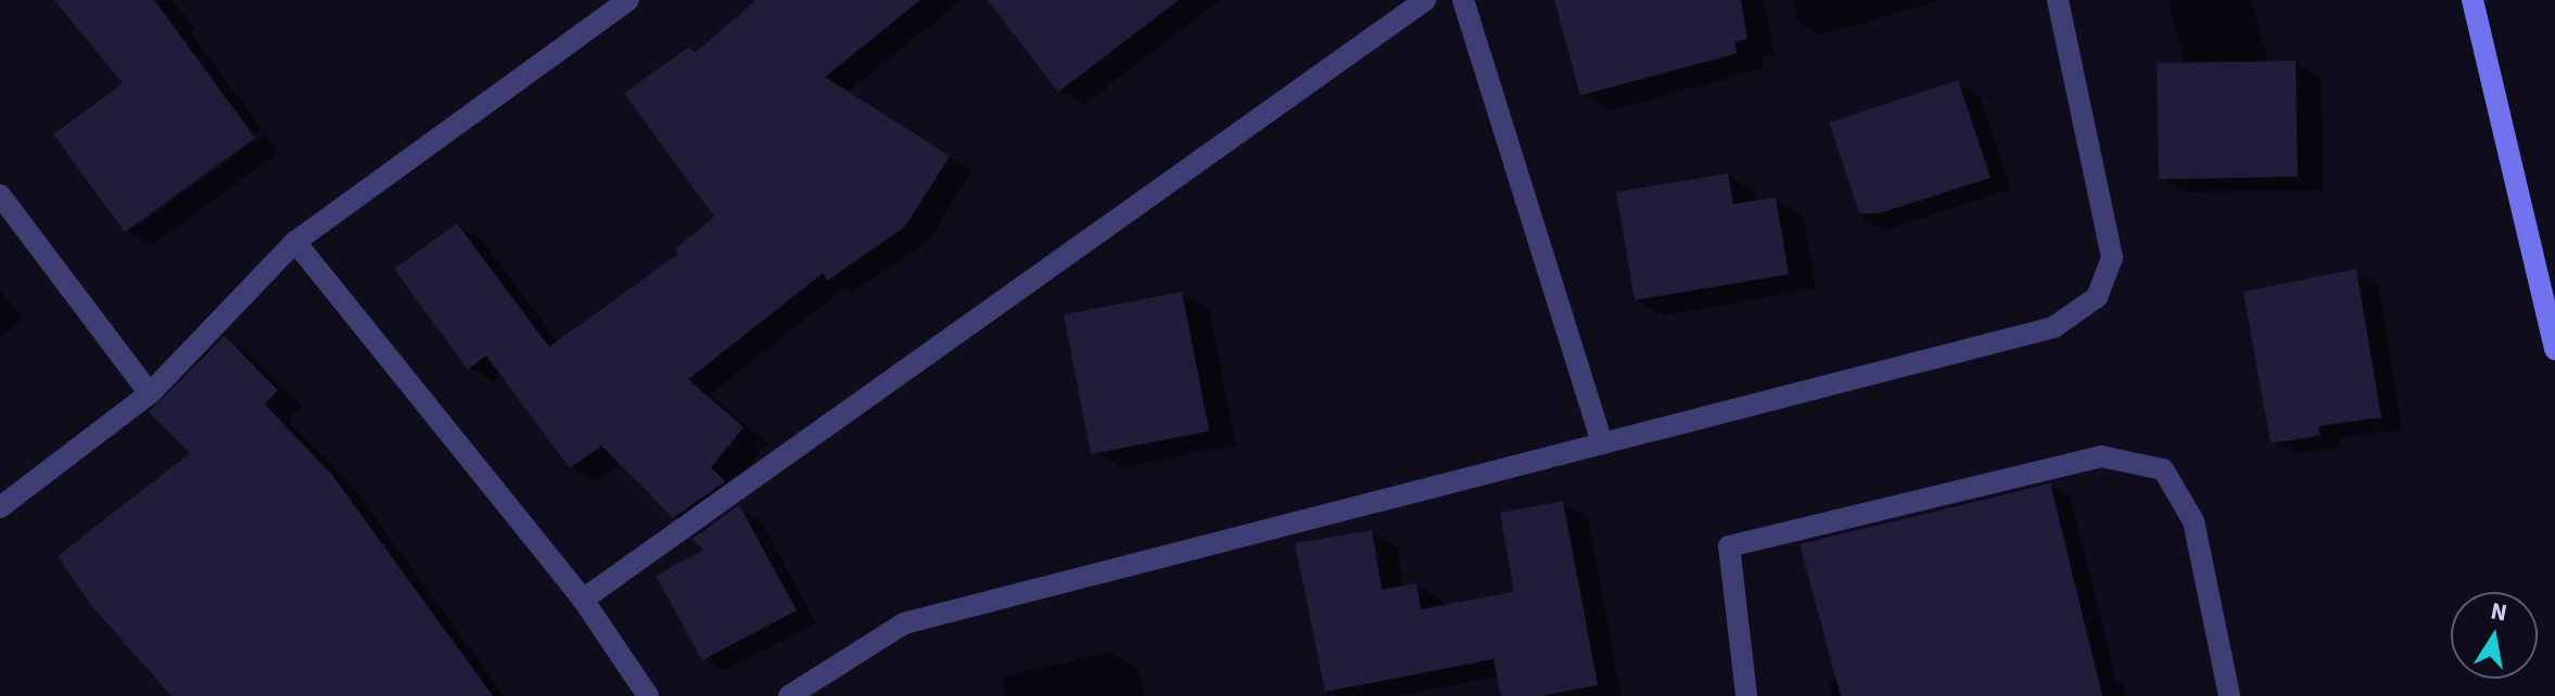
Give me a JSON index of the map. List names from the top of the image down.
{
  "north": "top"
}
